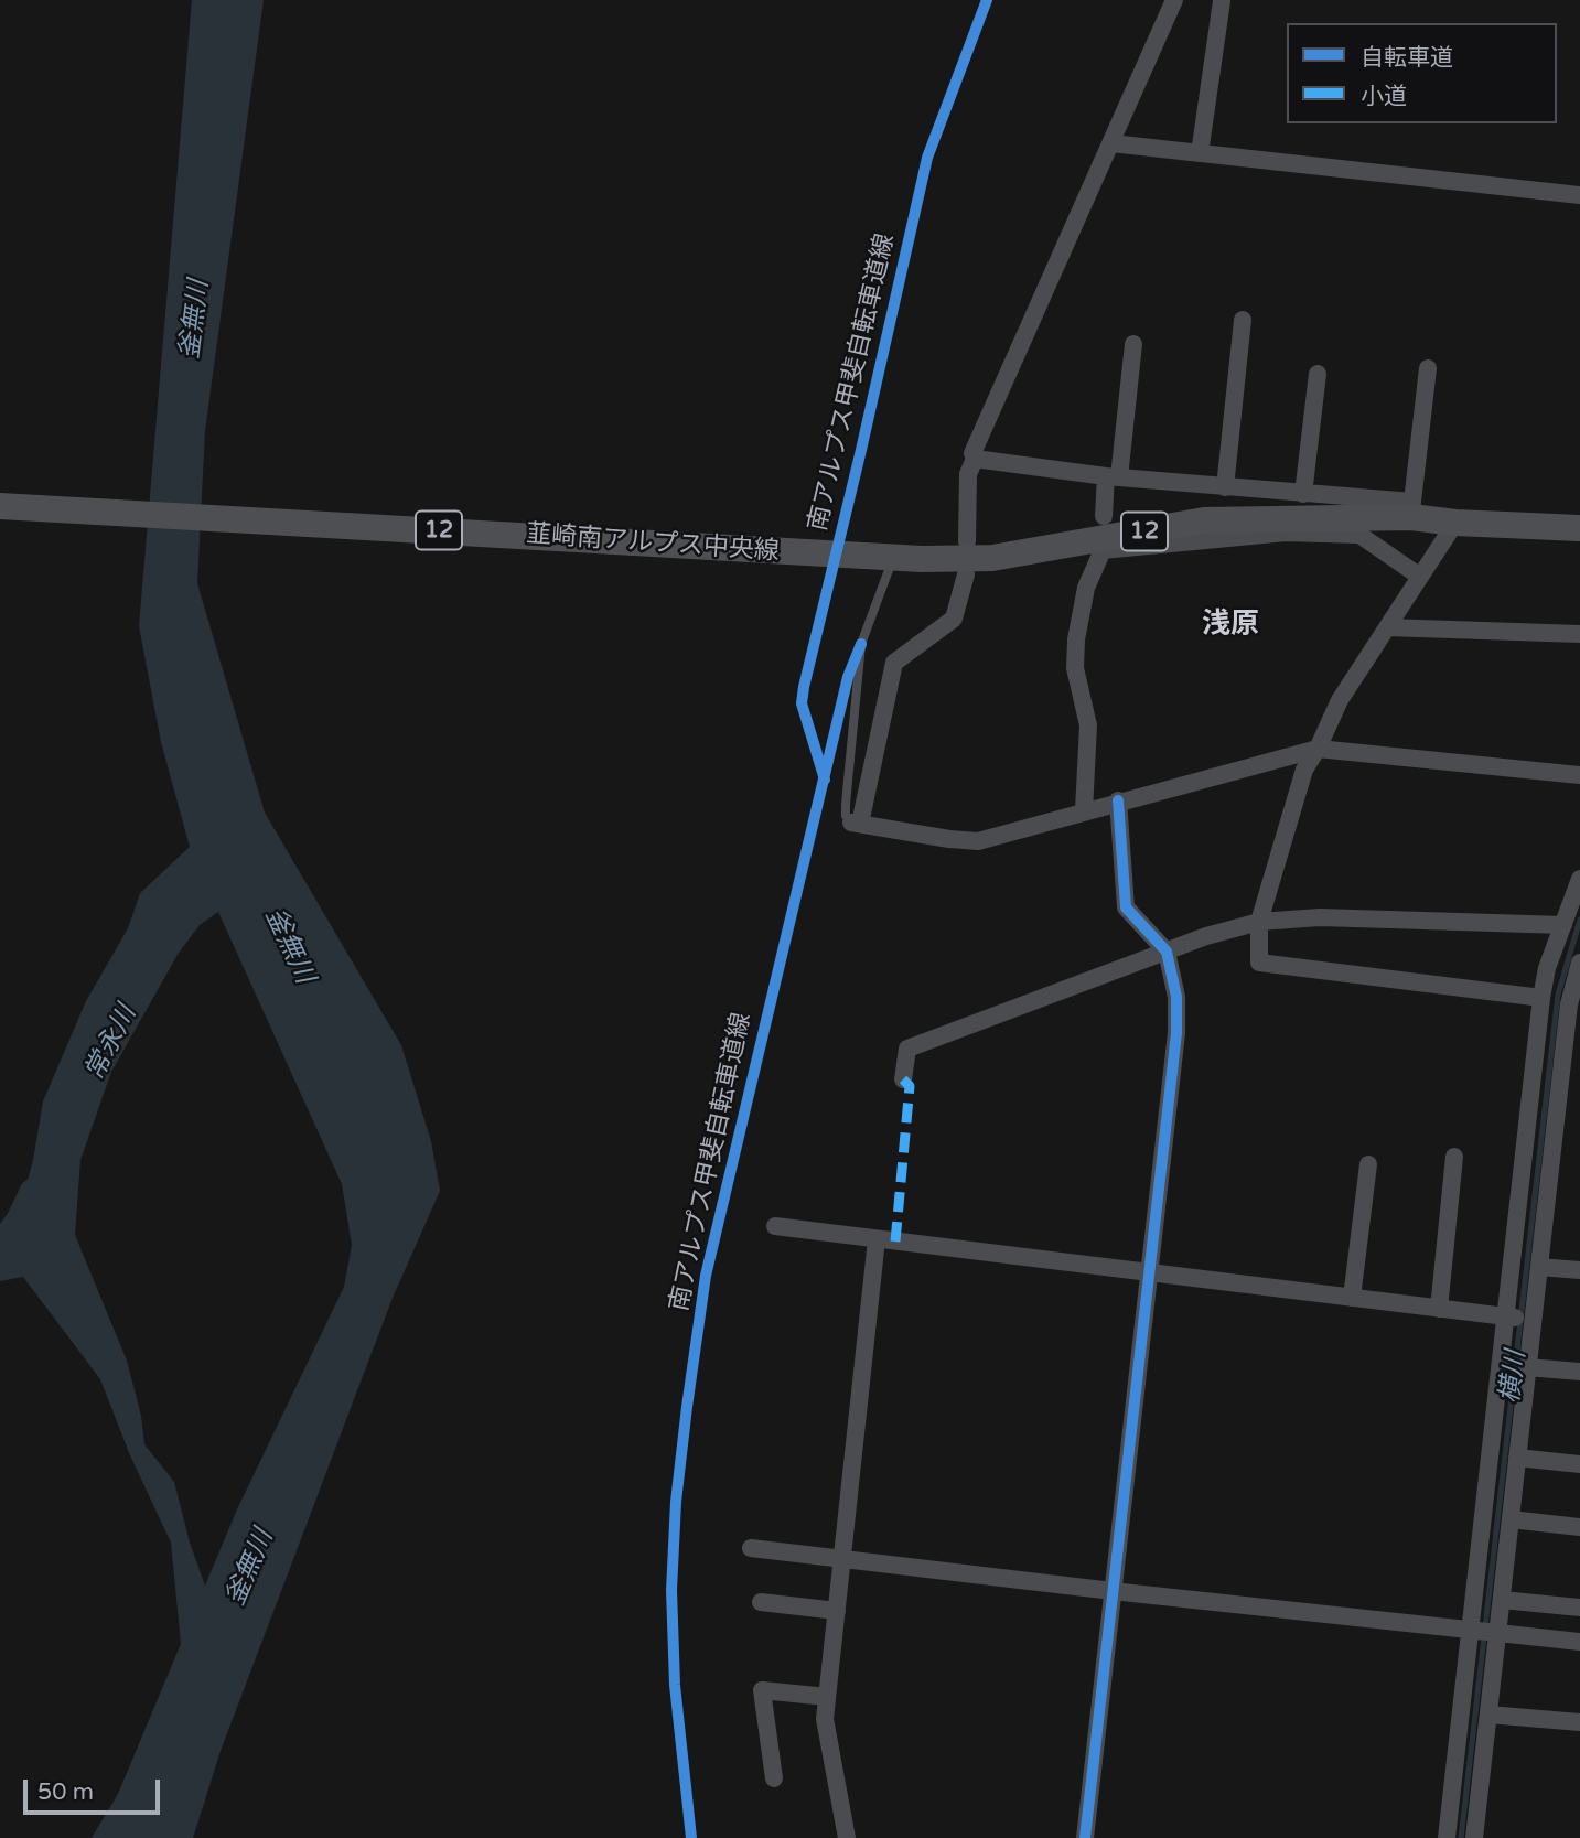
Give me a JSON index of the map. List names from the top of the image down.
{
  "streets": {
    "main road": ["12", "韮崎南アルプス中央線"],
    "cycle path": ["南アルプス甲斐自転車道線"]
  },
  "districts": ["浅原"],
  "water": ["釜無川", "常永川", "横川"],
  "legend": ["自転車道", "小道"],
  "scale_bar": "50 m"
}
